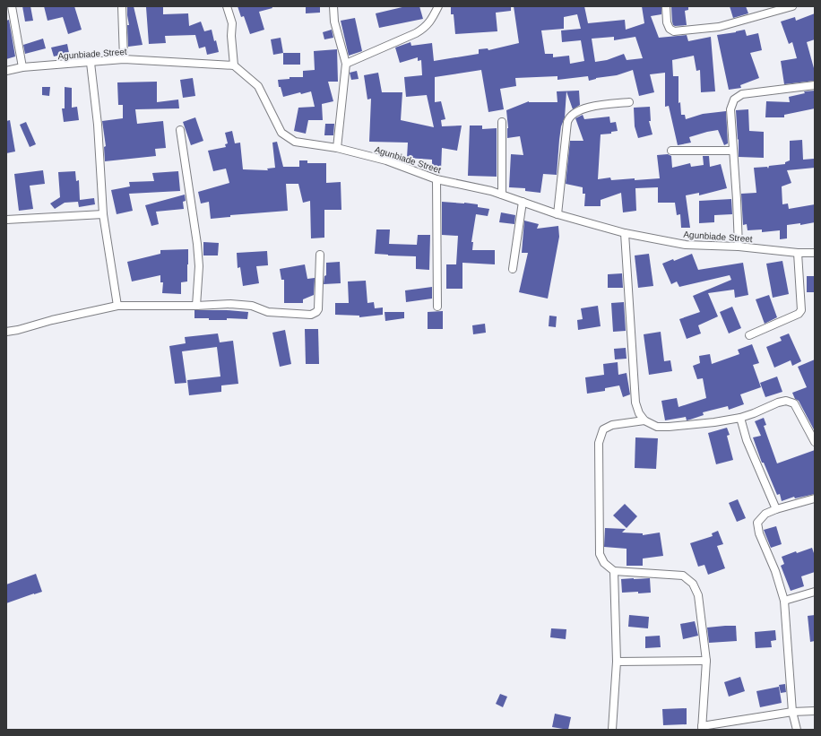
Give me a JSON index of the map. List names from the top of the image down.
{
  "streets": {
    "street": ["Agunbiade Street"]
  }
}
